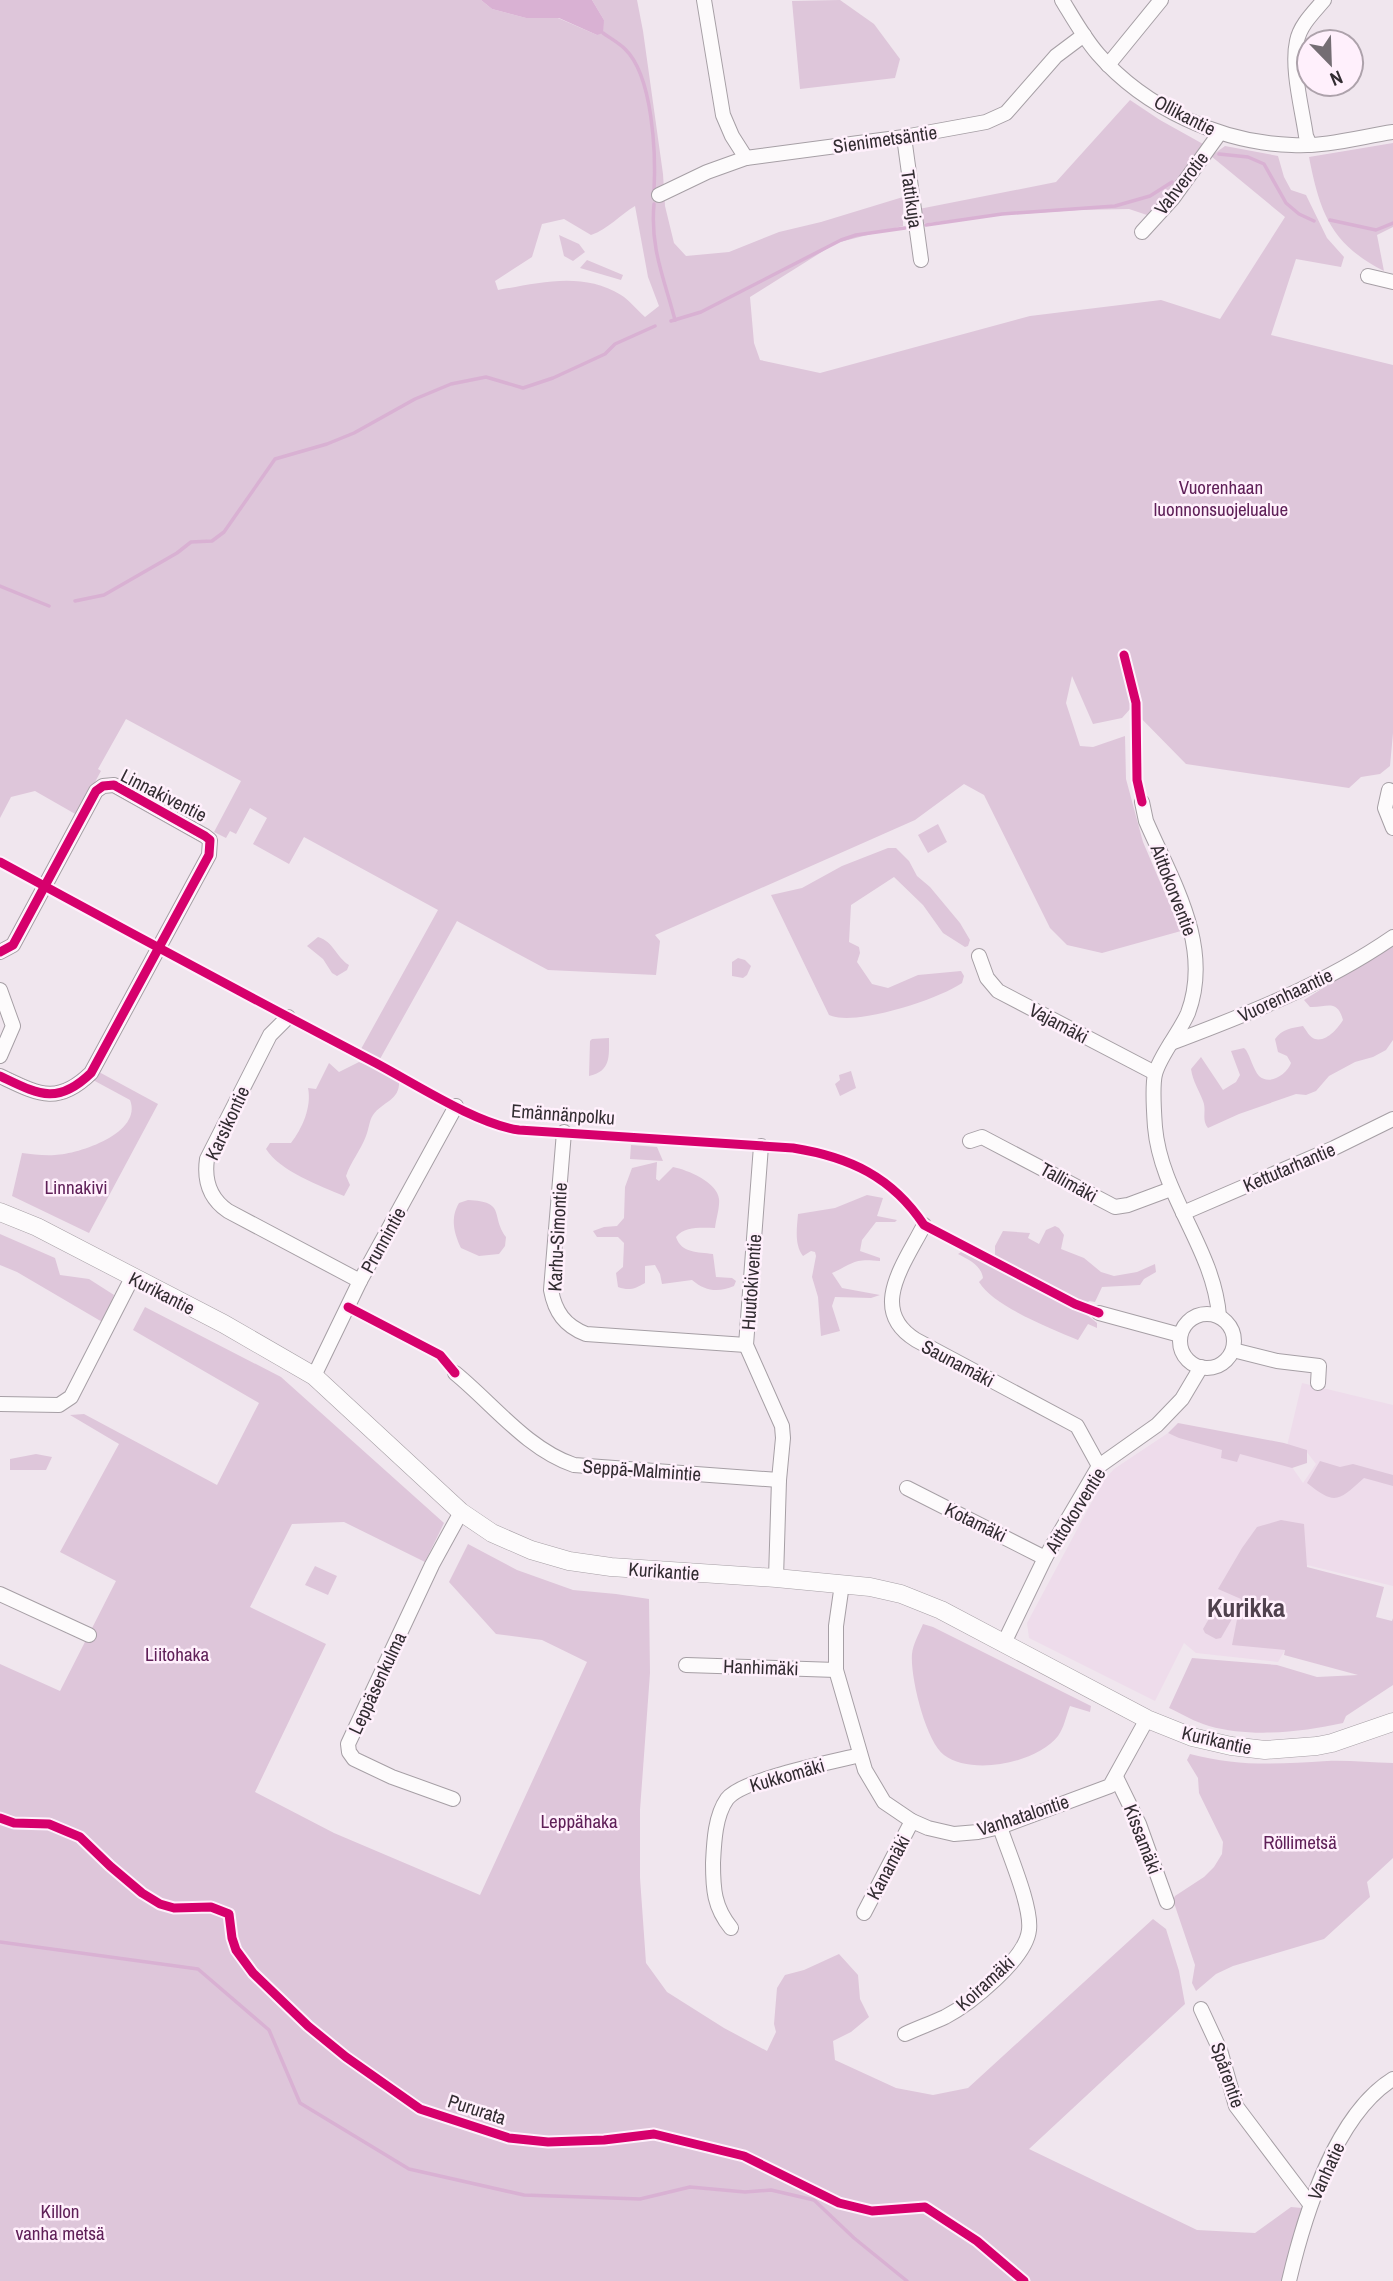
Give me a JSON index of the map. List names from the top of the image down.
{
  "streets": {
    "main road": ["Kurikantie"],
    "street": [
      "Ollikantie",
      "Sienimetsäntie",
      "Vahverotie",
      "Tattikuja",
      "Linnakiventie",
      "Aittokorventie",
      "Vuorenhaantie",
      "Vajamäki",
      "Karsikontie",
      "Kettutarhantie",
      "Tallimäki",
      "Karhu-Simontie",
      "Prunnintie",
      "Huutokiventie",
      "Saunamäki",
      "Seppä-Malmintie",
      "Kotamäki",
      "Hanhimäki",
      "Leppäsenkulma",
      "Kukkomäki",
      "Vanhatalontie",
      "Kissamäki",
      "Kanamäki",
      "Koiramäki",
      "Spårentie",
      "Vanhatie"
    ],
    "cycle path": ["Emännänpolku", "Pururata"]
  },
  "crossings": [
    ["Ollikantie", "Sienimetsäntie"],
    ["Ollikantie", "Vahverotie"],
    ["Sienimetsäntie", "Tattikuja"],
    ["Aittokorventie", "Vuorenhaantie"],
    ["Aittokorventie", "Vajamäki"],
    ["Aittokorventie", "Kurikantie"],
    ["Aittokorventie", "Saunamäki"],
    ["Aittokorventie", "Kotamäki"],
    ["Karsikontie", "Prunnintie"],
    ["Karhu-Simontie", "Huutokiventie"],
    ["Prunnintie", "Kurikantie"],
    ["Huutokiventie", "Kurikantie"],
    ["Huutokiventie", "Seppä-Malmintie"],
    ["Kurikantie", "Leppäsenkulma"],
    ["Kurikantie", "Vanhatalontie"],
    ["Hanhimäki", "Vanhatalontie"],
    ["Kukkomäki", "Vanhatalontie"],
    ["Vanhatalontie", "Kissamäki"],
    ["Vanhatalontie", "Kanamäki"],
    ["Vanhatalontie", "Koiramäki"],
    ["Spårentie", "Vanhatie"]
  ],
  "districts": ["Kurikka"],
  "parks": [
    "Vuorenhaan luonnonsuojelualue",
    "Linnakivi",
    "Liitohaka",
    "Leppähaka",
    "Röllimetsä",
    "Killon vanha metsä"
  ],
  "north": "bottom right"
}
